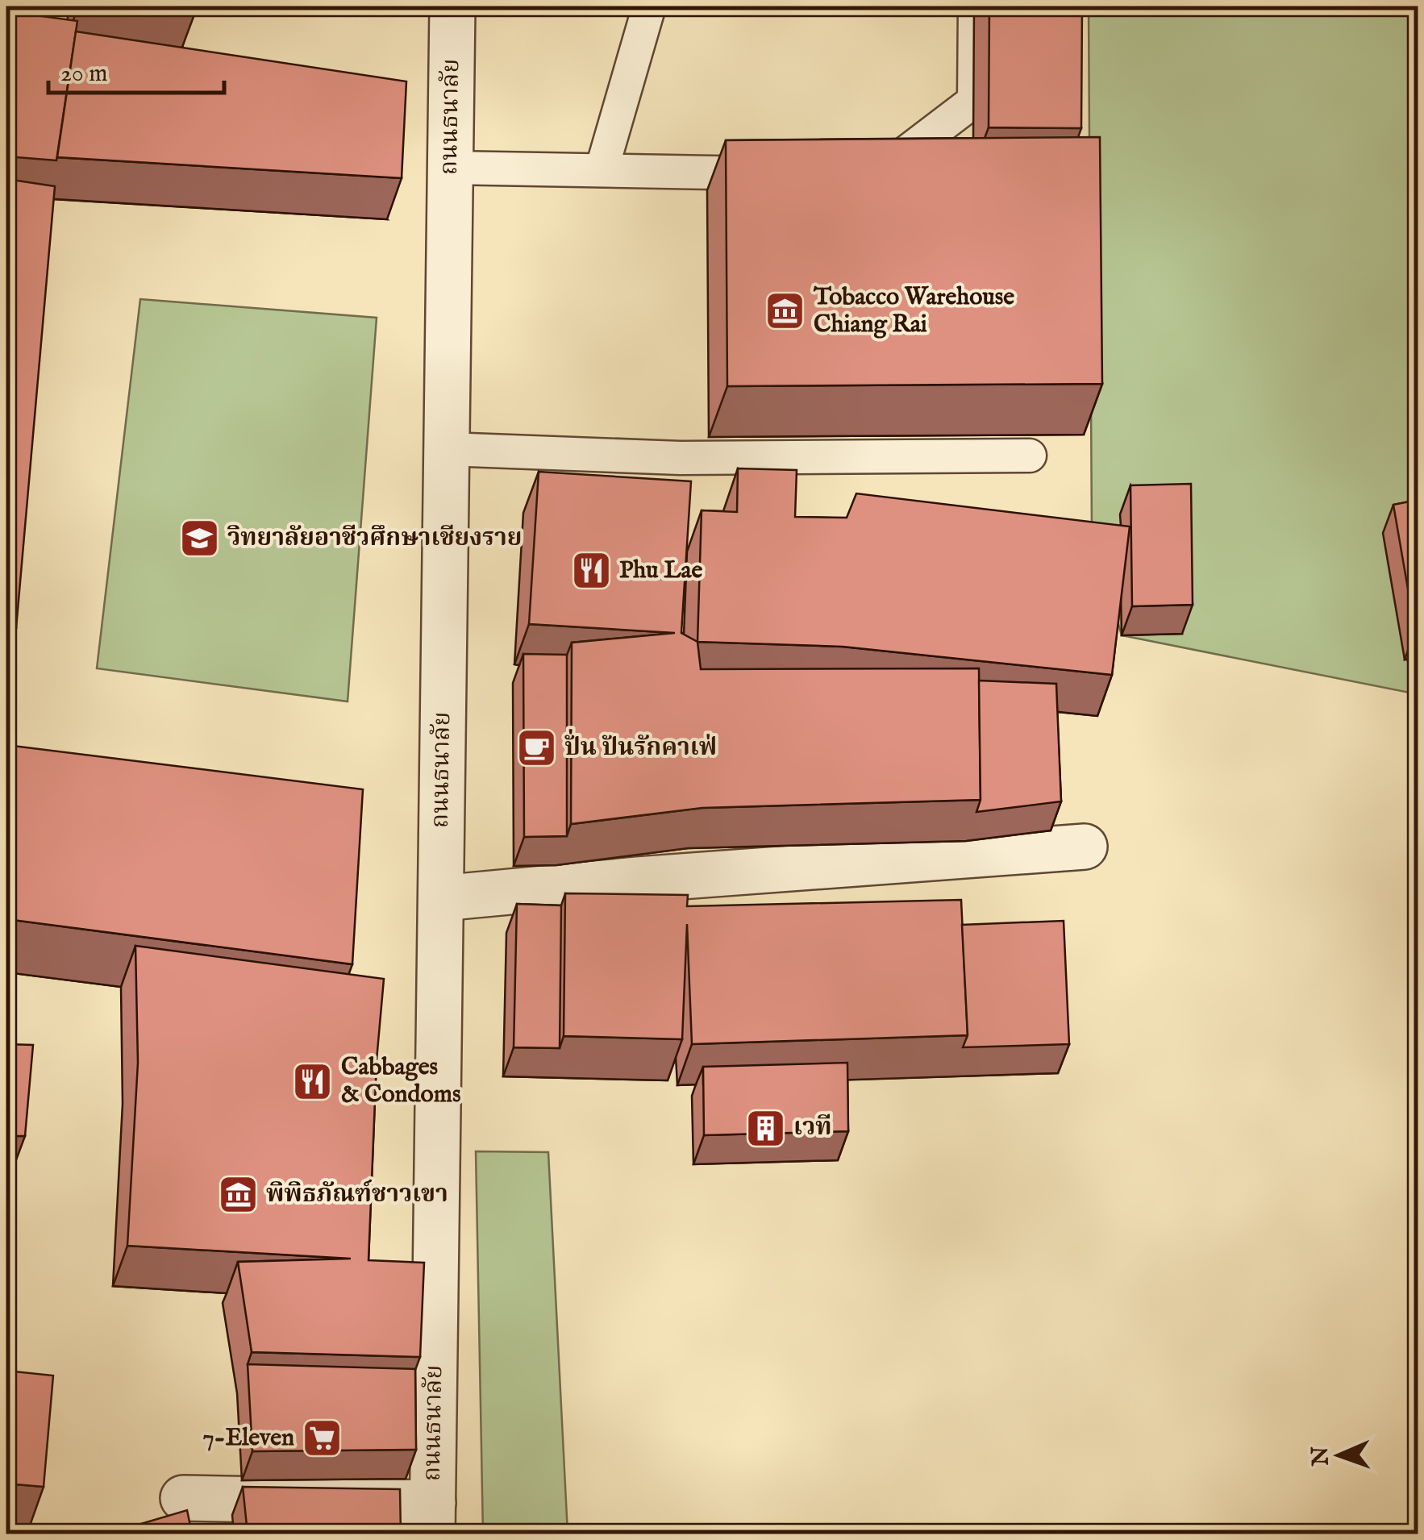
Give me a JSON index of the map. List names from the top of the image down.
{
  "streets": {
    "street": ["ถนนธนาลัย"]
  },
  "places": {
    "museum": ["Tobacco Warehouse Chiang Rai", "พิพิธภัณฑ์ชาวเขา"],
    "school or university": ["วิทยาลัยอาชีวศึกษาเชียงราย"],
    "restaurant": ["Phu Lae", "Cabbages & Condoms"],
    "cafe": ["ปั่น ปันรักคาเฟ่"],
    "building": ["เวที"],
    "supermarket": ["7-Eleven"]
  },
  "scale_bar": "20 m",
  "north": "left"
}
